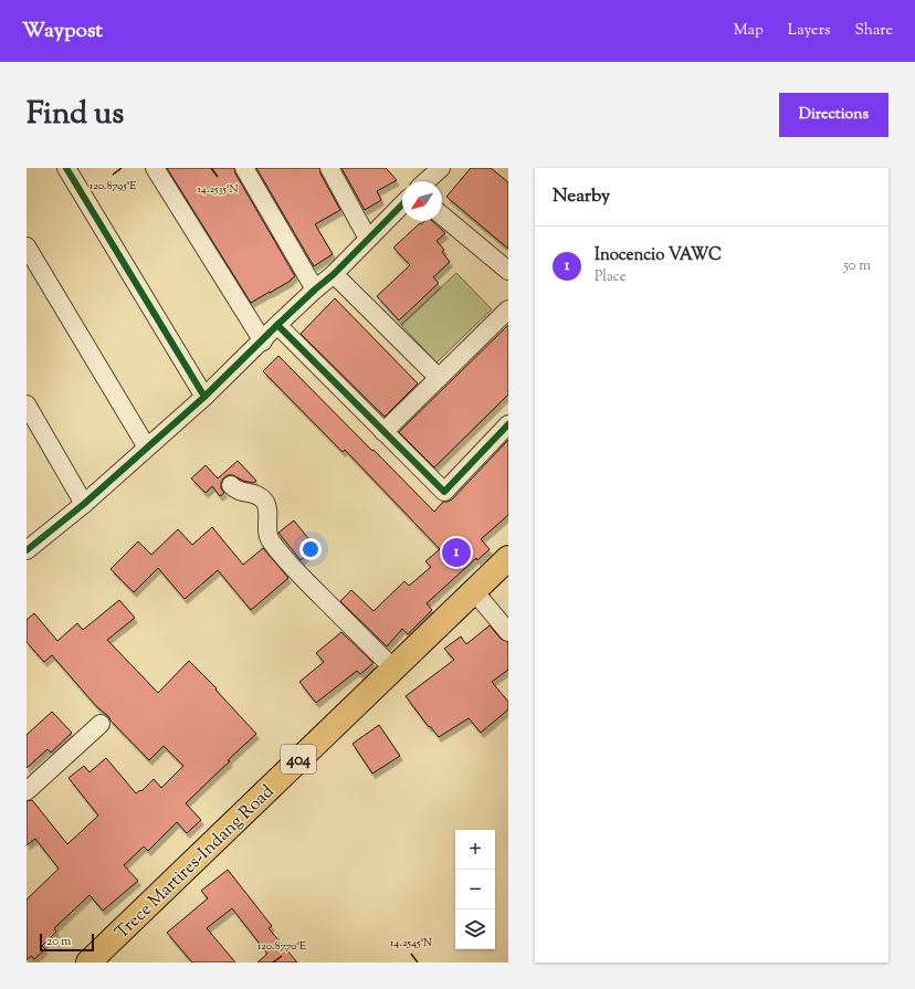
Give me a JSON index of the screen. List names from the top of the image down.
{
  "streets": {
    "main road": ["404", "Trece Martires-Indang Road"]
  },
  "scale_bar": "20 m",
  "north": "bottom left",
  "page": {
    "header": "Waypost",
    "nav": ["Map", "Layers", "Share"],
    "title": "Find us",
    "buttons": "Directions",
    "heading": "Nearby",
    "list": [
      {
        "mark": "1",
        "name": "Inocencio VAWC",
        "note": "Place",
        "value": "50 m"
      }
    ],
    "pins": "1",
    "map_buttons": ["+", "−"],
    "scale": "20 m"
  },
  "coordinates": [
    "120.8795°E",
    "14.2535°N",
    "14.2545°N",
    "120.8770°E"
  ]
}
